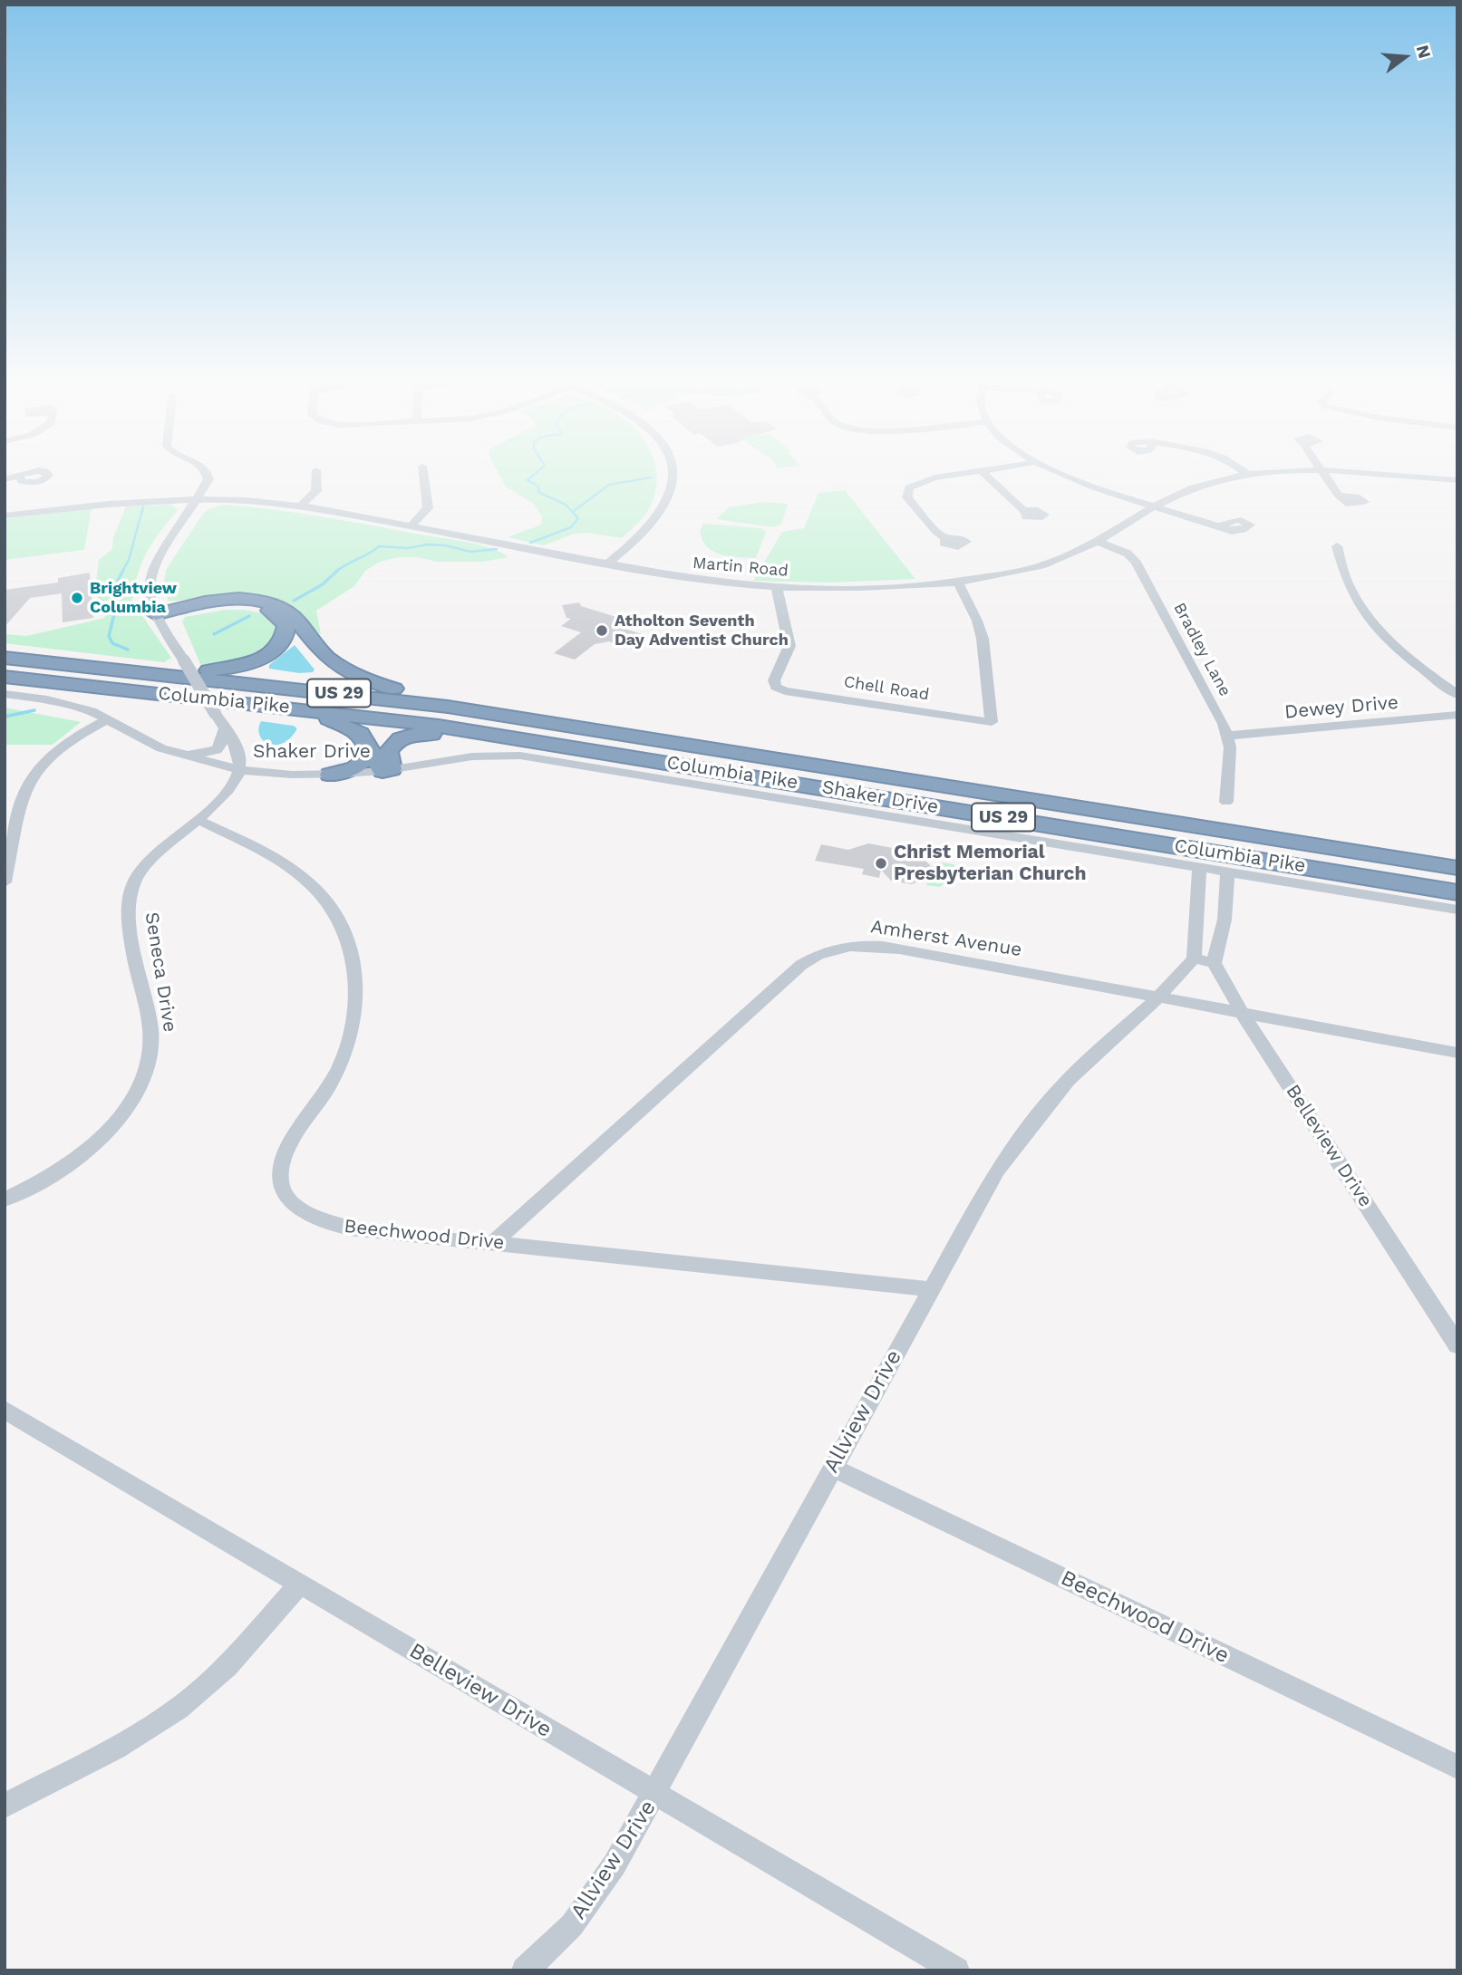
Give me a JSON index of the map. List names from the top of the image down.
{
  "streets": {
    "highway": ["US 29", "Columbia Pike"],
    "street": [
      "Martin Road",
      "Bradley Lane",
      "Chell Road",
      "Dewey Drive",
      "Shaker Drive",
      "Amherst Avenue",
      "Seneca Drive",
      "Belleview Drive",
      "Beechwood Drive",
      "Allview Drive"
    ]
  },
  "crossings": [
    ["Martin Road", "Bradley Lane"],
    ["Martin Road", "Chell Road"],
    ["Bradley Lane", "Dewey Drive"],
    ["Shaker Drive", "Seneca Drive"],
    ["Shaker Drive", "Allview Drive"],
    ["Amherst Avenue", "Belleview Drive"],
    ["Amherst Avenue", "Beechwood Drive"],
    ["Amherst Avenue", "Allview Drive"],
    ["Seneca Drive", "Beechwood Drive"],
    ["Belleview Drive", "Allview Drive"],
    ["Beechwood Drive", "Allview Drive"]
  ],
  "places": ["Brightview Columbia", "Atholton Seventh Day Adventist Church", "Christ Memorial Presbyterian Church"],
  "north": "right"
}
